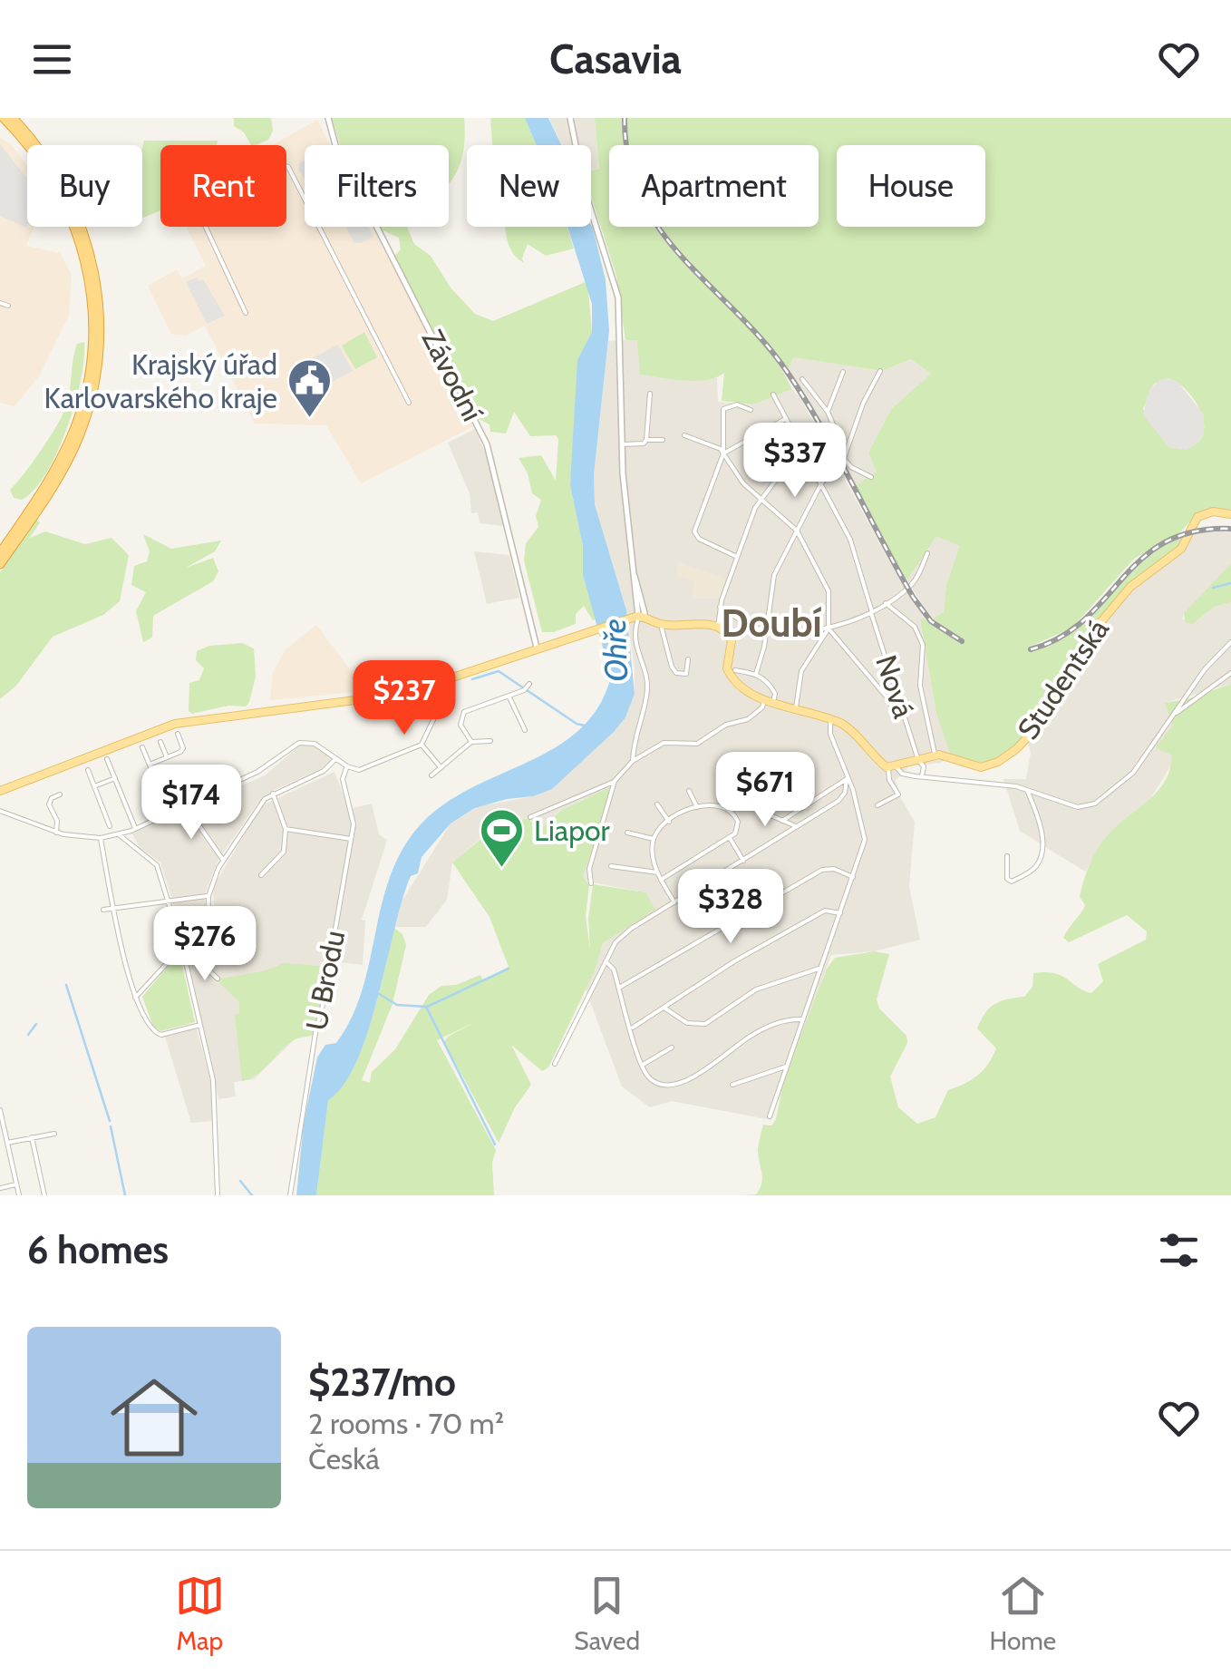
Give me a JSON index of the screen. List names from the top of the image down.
{
  "streets": {
    "main road": ["Studentská"],
    "street": ["Závodní", "Nová", "U Brodu"]
  },
  "crossings": [
    ["Studentská", "Nová"]
  ],
  "districts": ["Doubí"],
  "water": ["Ohře"],
  "places": {
    "public building": ["Krajský úřad Karlovarského kraje"],
    "sports": ["Liapor"]
  },
  "page": {
    "header": "Casavia",
    "chip": [
      "Buy",
      "Rent",
      "Filters",
      "New",
      "Apartment",
      "House"
    ],
    "price": [
      "$337",
      "$237",
      "$671",
      "$174",
      "$328",
      "$276"
    ],
    "heading": "6 homes",
    "list": [
      {
        "name": "$237/mo",
        "note": "2 rooms · 70 m² · Česká"
      }
    ],
    "tabs": ["Map", "Saved", "Home"]
  }
}
